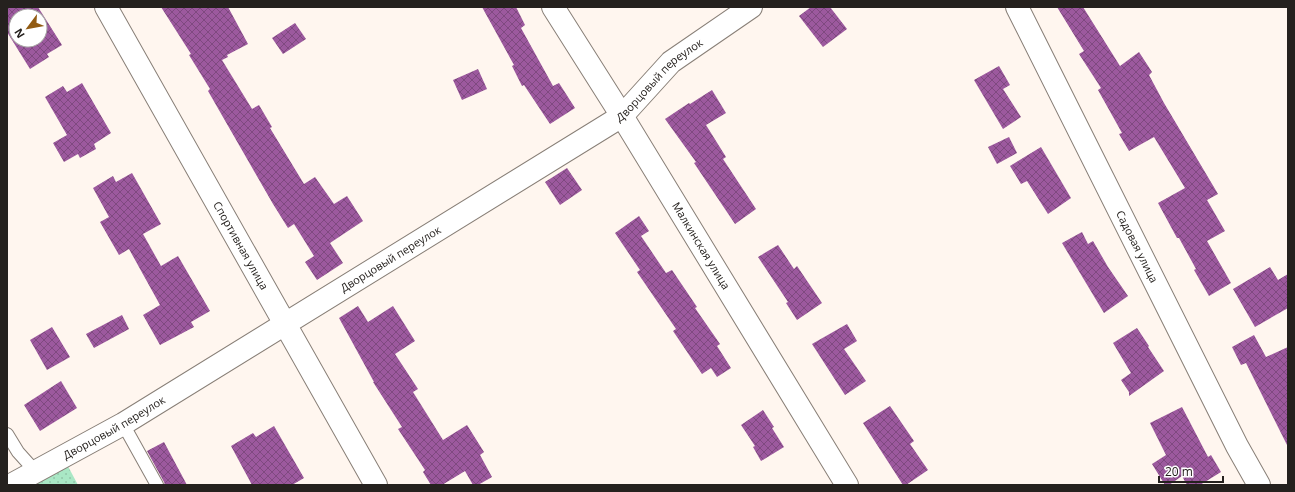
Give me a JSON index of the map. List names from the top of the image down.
{
  "streets": {
    "street": [
      "Дворцовый переулок",
      "Малкинская улица",
      "Спортивная улица",
      "Садовая улица"
    ]
  },
  "crossings": [
    ["Дворцовый переулок", "Малкинская улица"],
    ["Дворцовый переулок", "Спортивная улица"]
  ],
  "scale_bar": "20 m",
  "north": "bottom left"
}
